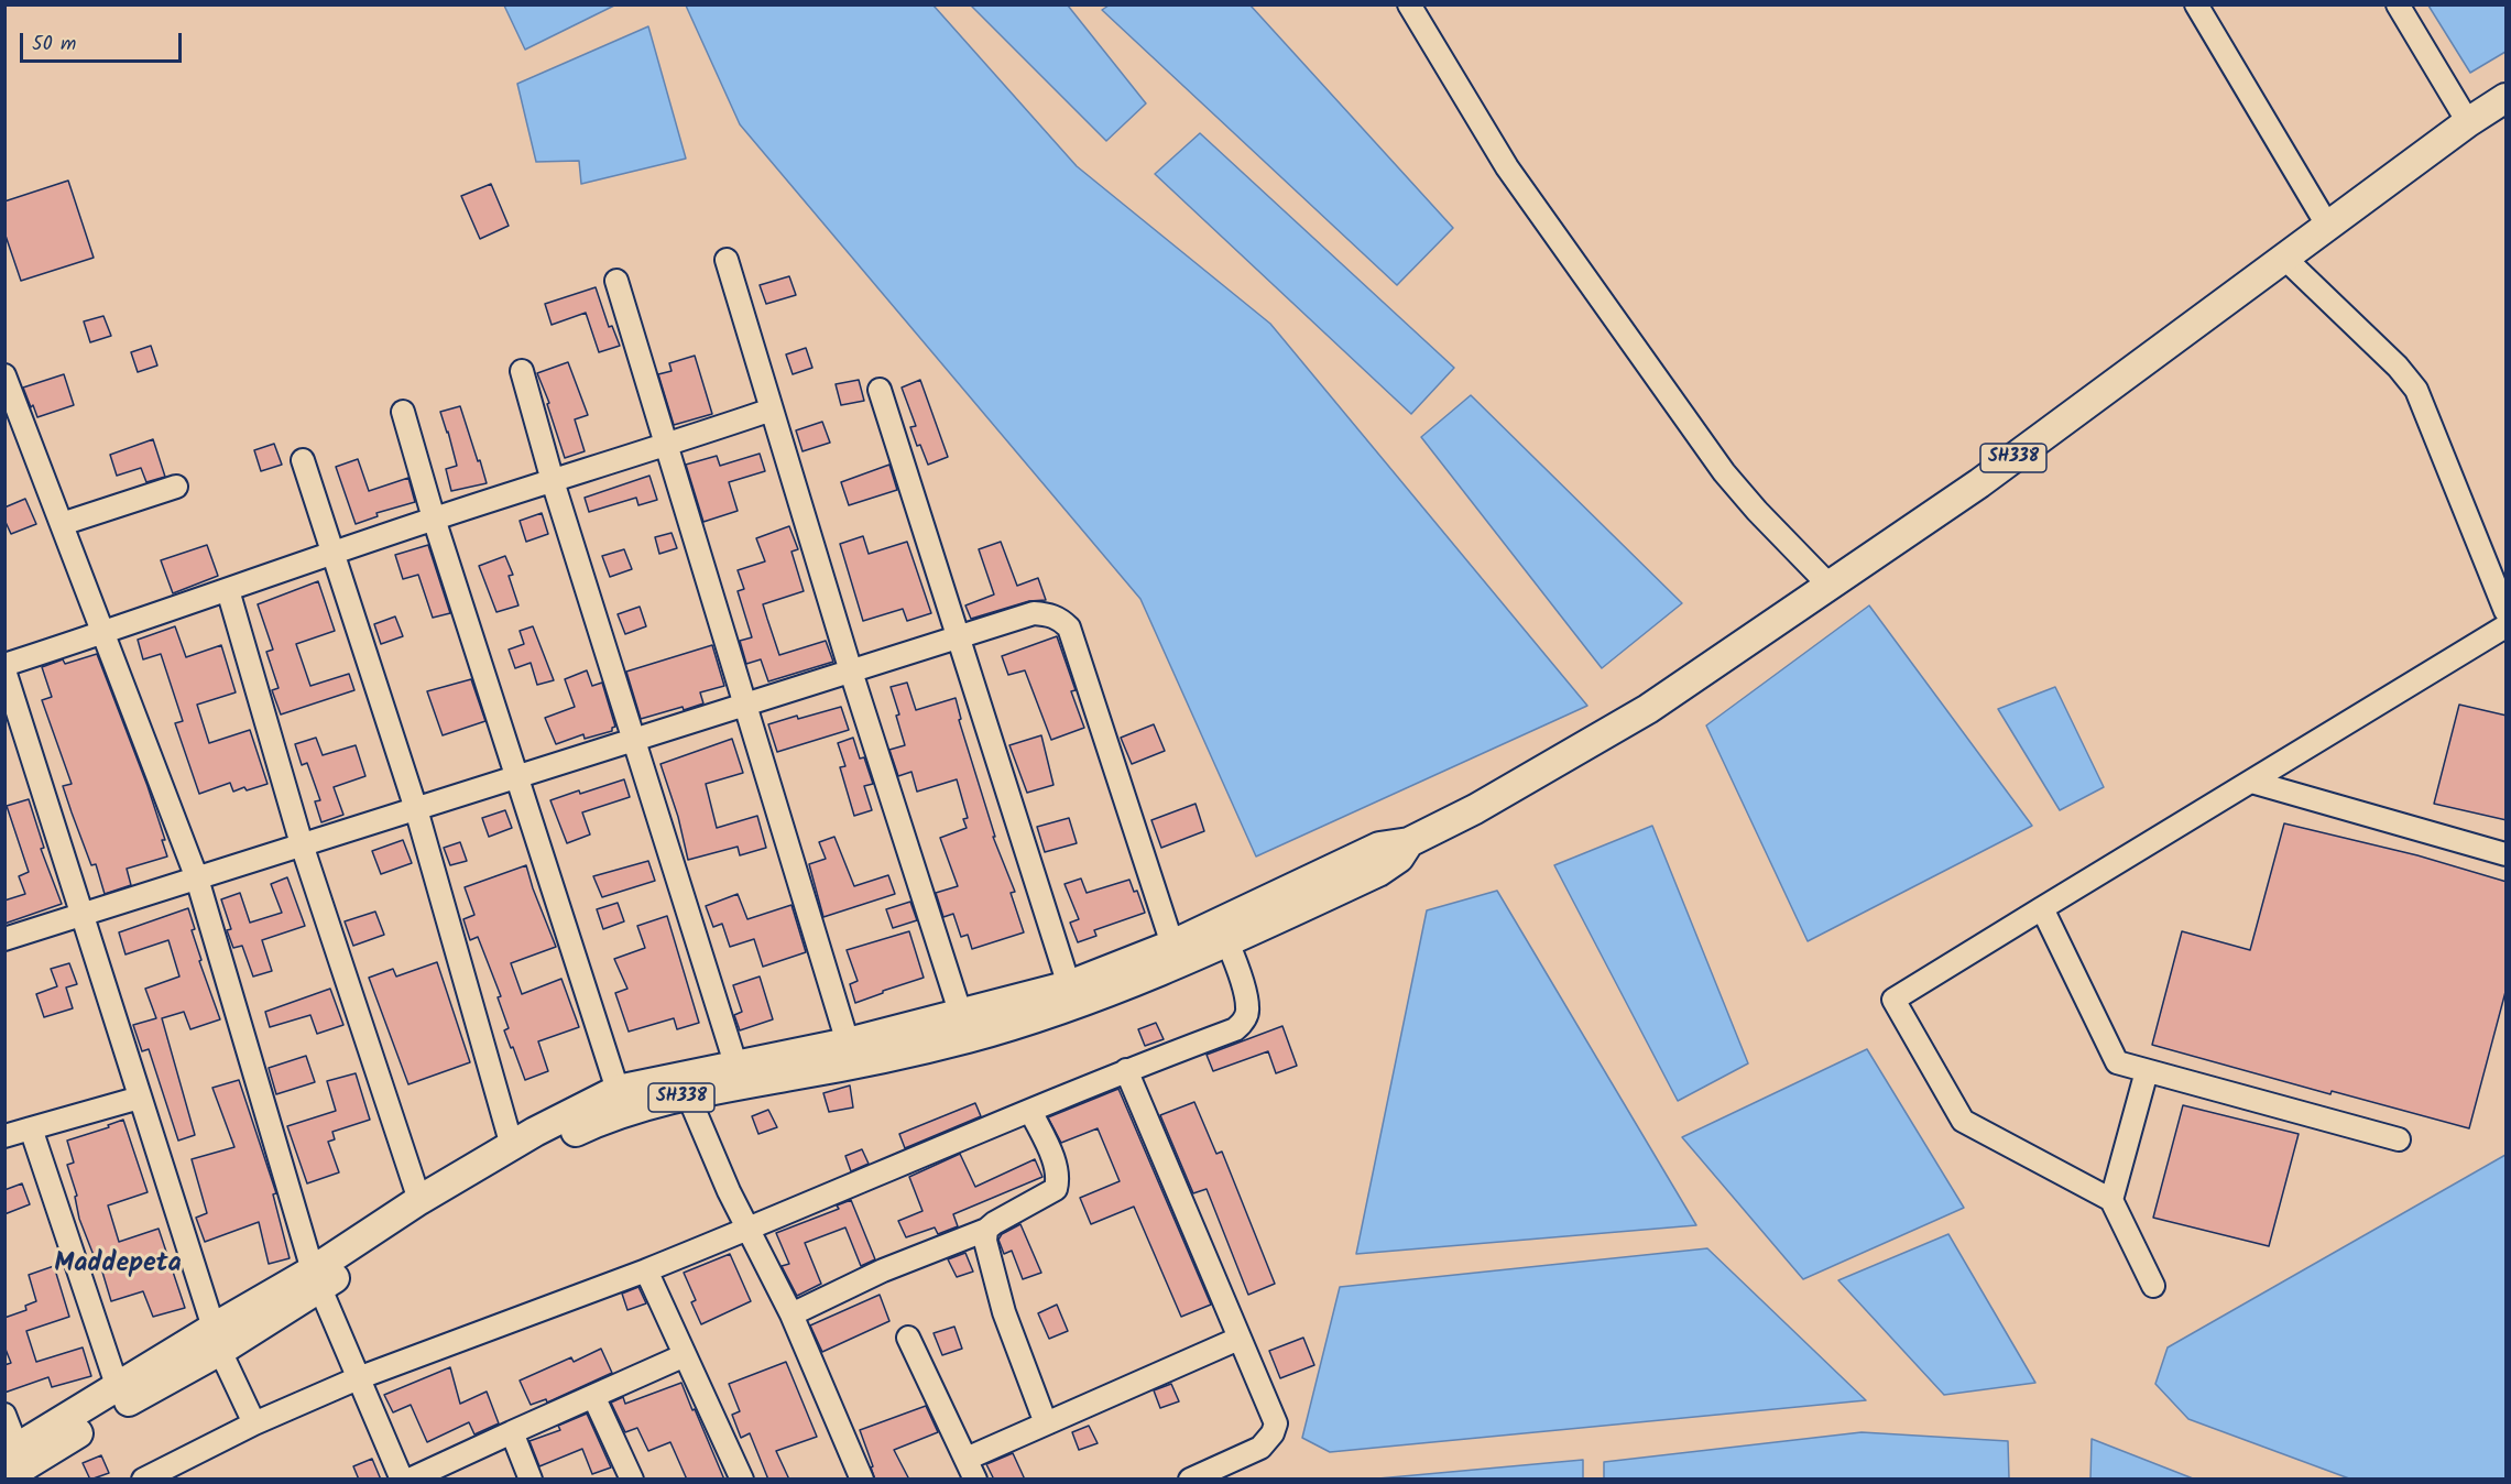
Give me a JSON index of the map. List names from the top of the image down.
{
  "streets": {
    "main road": ["SH338"]
  },
  "districts": ["Maddepeta"],
  "scale_bar": "50 m"
}
